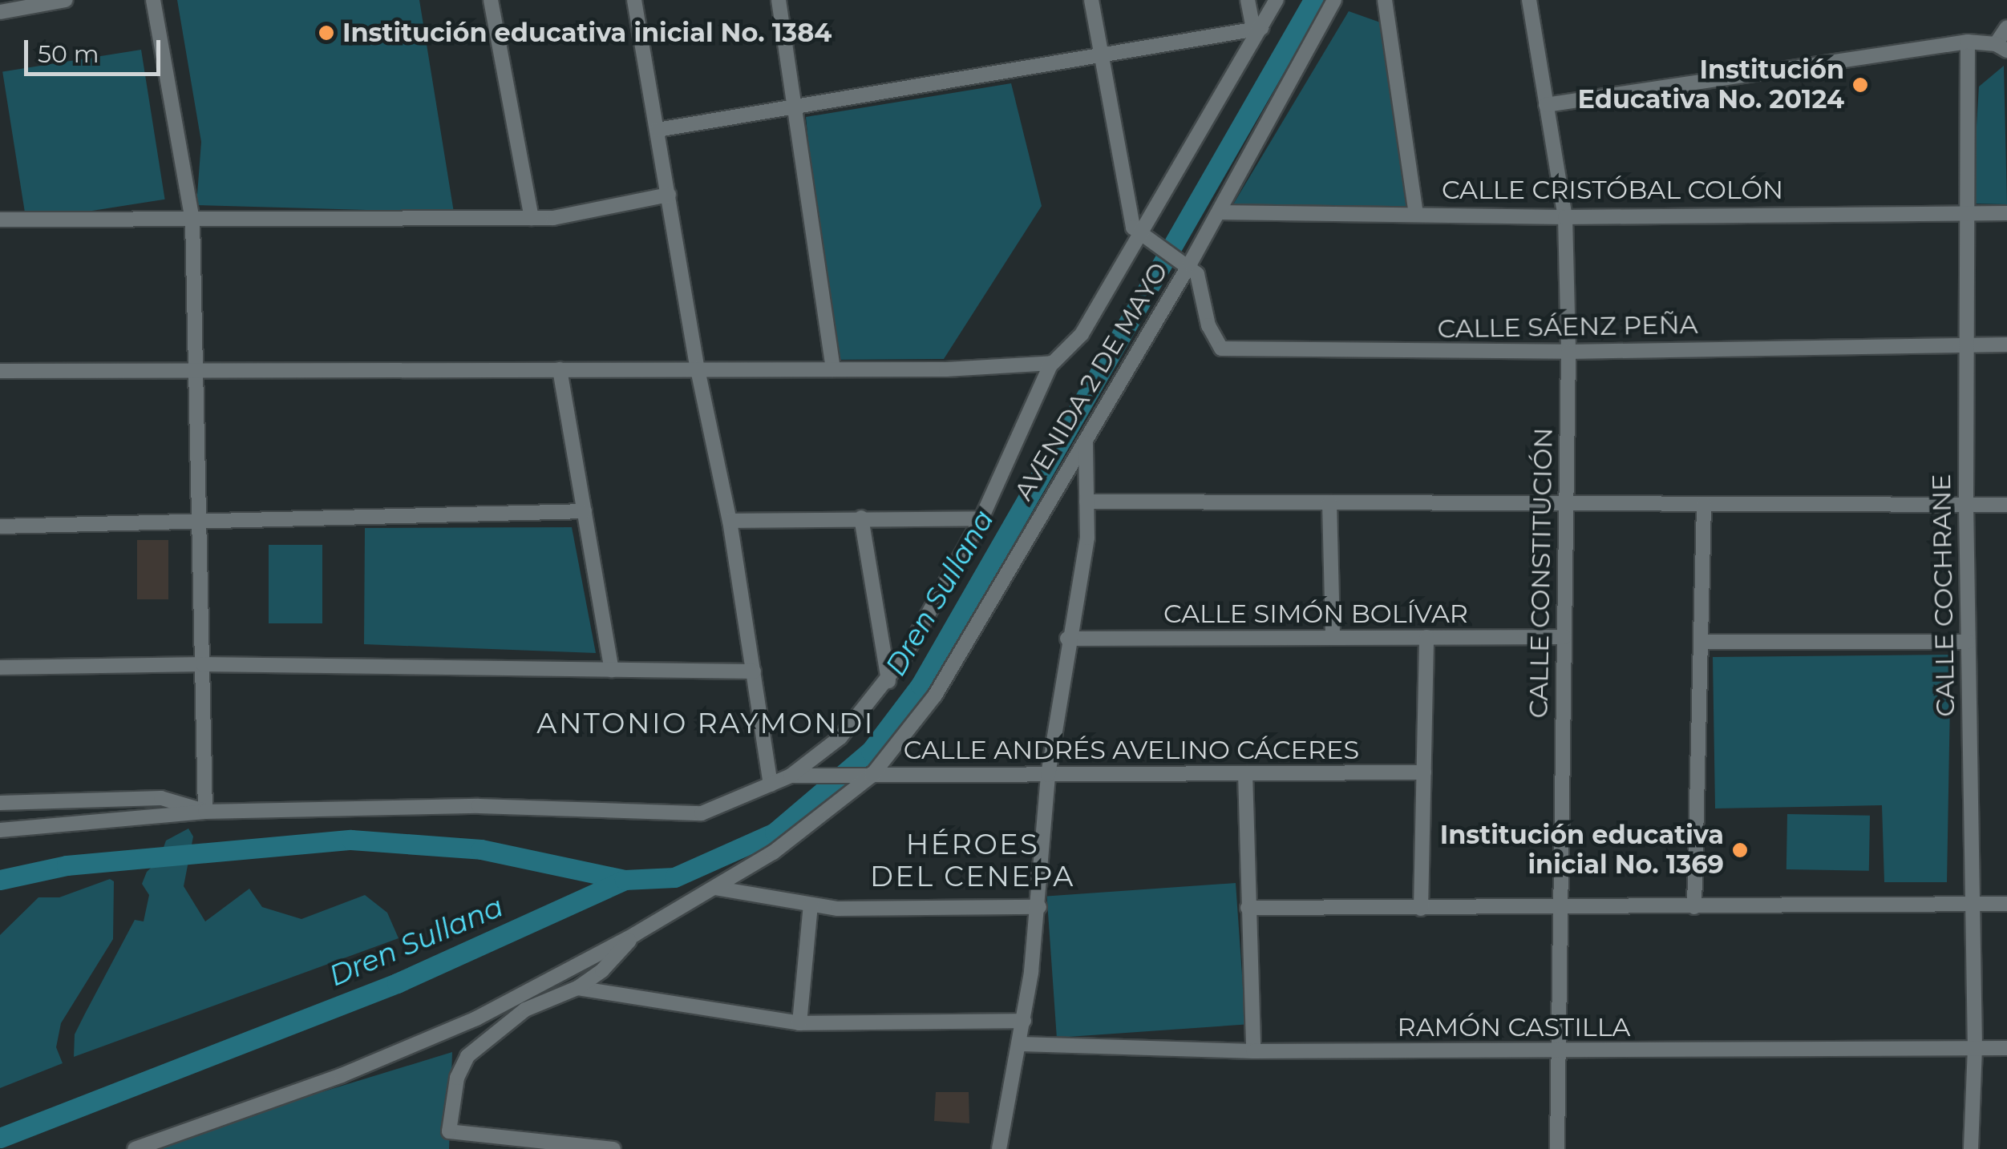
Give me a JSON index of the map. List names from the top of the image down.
{
  "streets": {
    "street": [
      "CALLE CRISTÓBAL COLÓN",
      "CALLE SÁENZ PEÑA",
      "AVENIDA 2 DE MAYO",
      "CALLE CONSTITUCIÓN",
      "CALLE COCHRANE",
      "CALLE SIMÓN BOLÍVAR",
      "CALLE ANDRÉS AVELINO CÁCERES",
      "RAMÓN CASTILLA"
    ]
  },
  "crossings": [
    ["CALLE CRISTÓBAL COLÓN", "AVENIDA 2 DE MAYO"],
    ["CALLE CRISTÓBAL COLÓN", "CALLE CONSTITUCIÓN"],
    ["CALLE CRISTÓBAL COLÓN", "CALLE COCHRANE"],
    ["CALLE SÁENZ PEÑA", "AVENIDA 2 DE MAYO"],
    ["CALLE SÁENZ PEÑA", "CALLE CONSTITUCIÓN"],
    ["CALLE SÁENZ PEÑA", "CALLE COCHRANE"],
    ["AVENIDA 2 DE MAYO", "CALLE ANDRÉS AVELINO CÁCERES"],
    ["CALLE CONSTITUCIÓN", "CALLE SIMÓN BOLÍVAR"],
    ["CALLE CONSTITUCIÓN", "RAMÓN CASTILLA"],
    ["CALLE COCHRANE", "RAMÓN CASTILLA"]
  ],
  "districts": ["ANTONIO RAYMONDI", "HÉROES DEL CENEPA"],
  "water": ["Dren Sullana"],
  "places": ["Institución educativa inicial No. 1384", "Institución Educativa No. 20124", "Institución educativa inicial No. 1369"],
  "scale_bar": "50 m"
}
